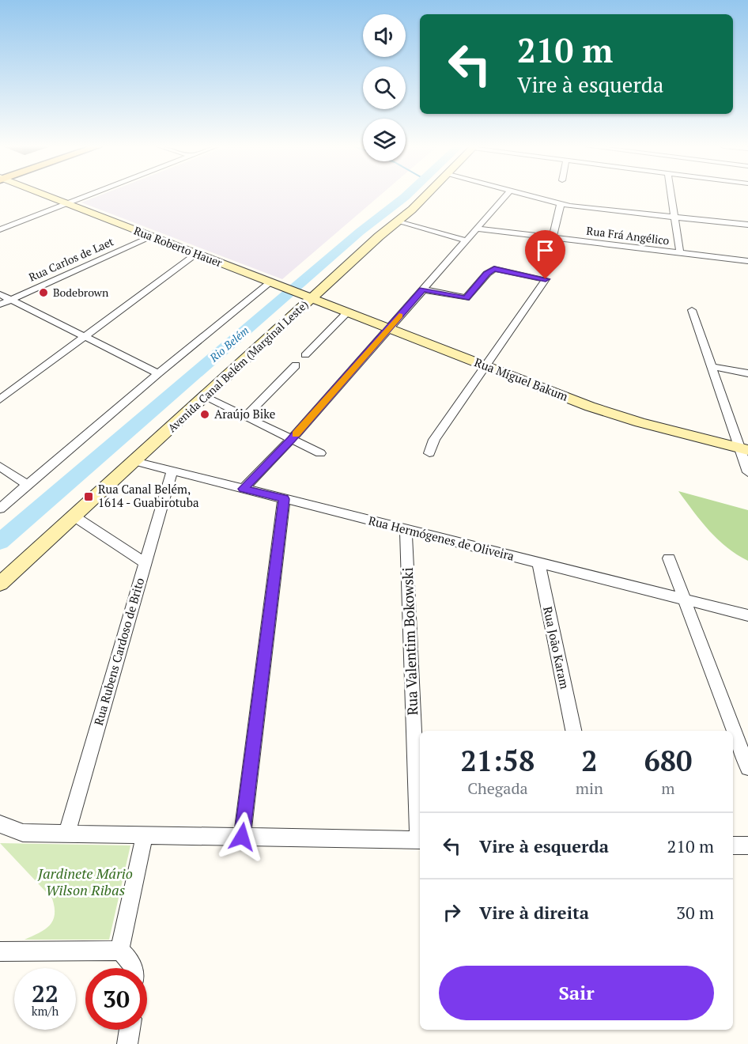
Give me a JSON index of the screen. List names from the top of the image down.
{
  "streets": {
    "street": [
      "Rua Frá Angélico",
      "Rua Roberto Hauer",
      "Rua Carlos de Laet",
      "Avenida Canal Belém (Marginal Leste)",
      "Rua Miguel Bakum",
      "Rua Hermógenes de Oliveira",
      "Rua Valentim Bokowski",
      "Rua João Karam",
      "Rua Rubens Cardoso de Brito"
    ]
  },
  "crossings": [
    ["Rua Roberto Hauer", "Rua Carlos de Laet"],
    ["Rua Roberto Hauer", "Avenida Canal Belém (Marginal Leste)"],
    ["Rua Roberto Hauer", "Rua Miguel Bakum"],
    ["Avenida Canal Belém (Marginal Leste)", "Rua Miguel Bakum"],
    ["Avenida Canal Belém (Marginal Leste)", "Rua Hermógenes de Oliveira"],
    ["Rua Hermógenes de Oliveira", "Rua Valentim Bokowski"],
    ["Rua Hermógenes de Oliveira", "Rua João Karam"],
    ["Rua Hermógenes de Oliveira", "Rua Rubens Cardoso de Brito"]
  ],
  "water": ["Rio Belém"],
  "parks": ["Jardinete Mário Wilson Ribas"],
  "places": {
    "other": ["Bodebrown", "Araújo Bike"],
    "transit": ["Rua Canal Belém, 1614 - Guabirotuba"]
  },
  "page": {
    "turn": ["210 m", "Vire à esquerda"],
    "eta": [
      "21:58",
      "Chegada",
      "2",
      "min",
      "680",
      "m"
    ],
    "list": [
      {
        "name": "Vire à esquerda",
        "value": "210 m"
      },
      {
        "name": "Vire à direita",
        "value": "30 m"
      }
    ],
    "buttons": "Sair",
    "speed": "22 km/h",
    "limit": "30"
  }
}
